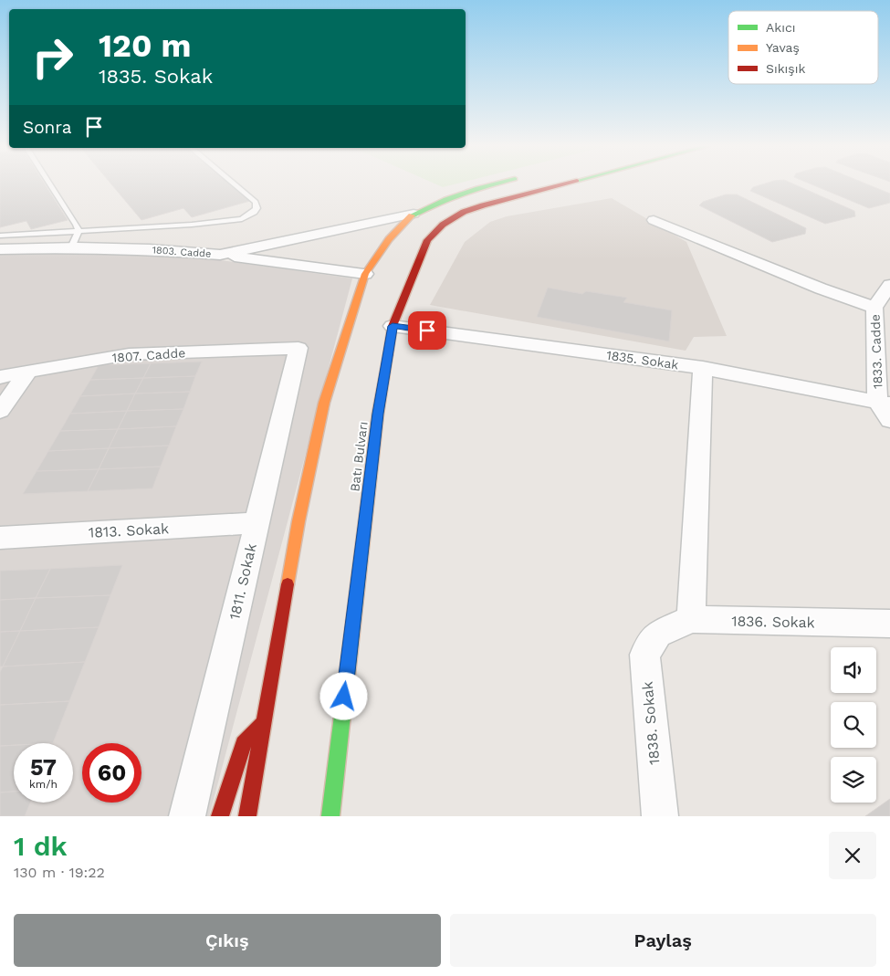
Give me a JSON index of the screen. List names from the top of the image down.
{
  "streets": {
    "main road": ["Batı Bulvarı"],
    "street": [
      "1803. Cadde",
      "1833. Cadde",
      "1807. Cadde",
      "1835. Sokak",
      "1813. Sokak",
      "1811. Sokak",
      "1836. Sokak",
      "1838. Sokak"
    ]
  },
  "crossings": [
    ["1833. Cadde", "1835. Sokak"],
    ["1807. Cadde", "1811. Sokak"],
    ["1835. Sokak", "Batı Bulvarı"],
    ["1813. Sokak", "1811. Sokak"],
    ["1836. Sokak", "1838. Sokak"]
  ],
  "legend": ["Akıcı", "Yavaş", "Sıkışık"],
  "page": {
    "turn": ["120 m", "1835. Sokak"],
    "then": "Sonra",
    "speed": "57 km/h",
    "limit": "60",
    "heading": ["1 dk", "130 m · 19:22"],
    "buttons": ["Çıkış", "Paylaş"]
  }
}
